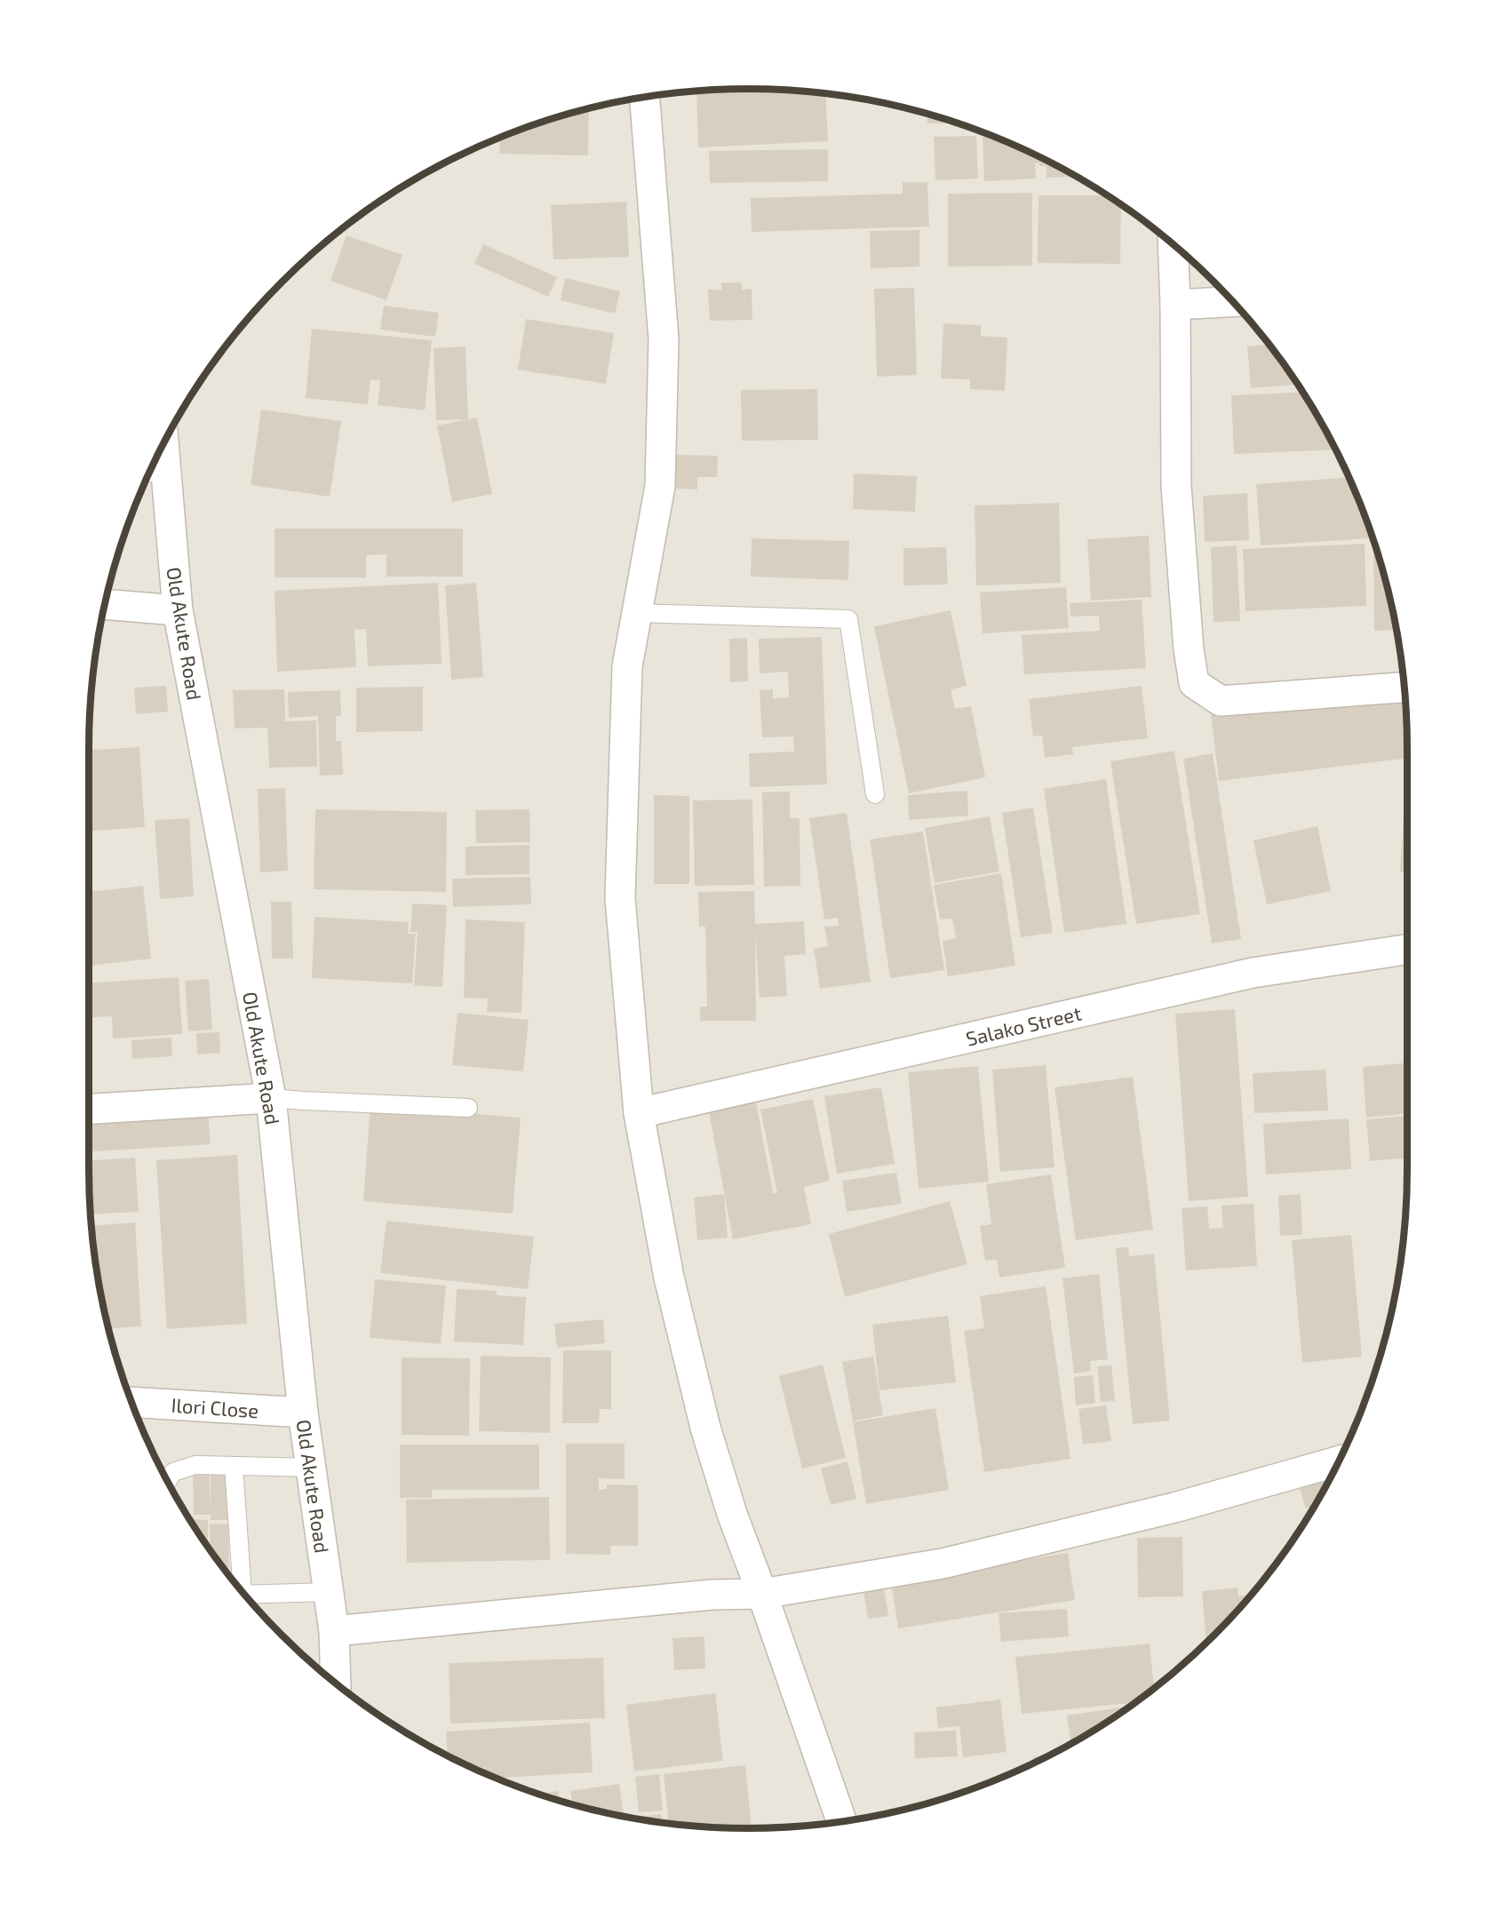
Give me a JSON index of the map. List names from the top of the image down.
{
  "streets": {
    "street": ["Old Akute Road", "Salako Street", "Ilori Close"]
  },
  "crossings": [
    ["Old Akute Road", "Ilori Close"]
  ]
}
